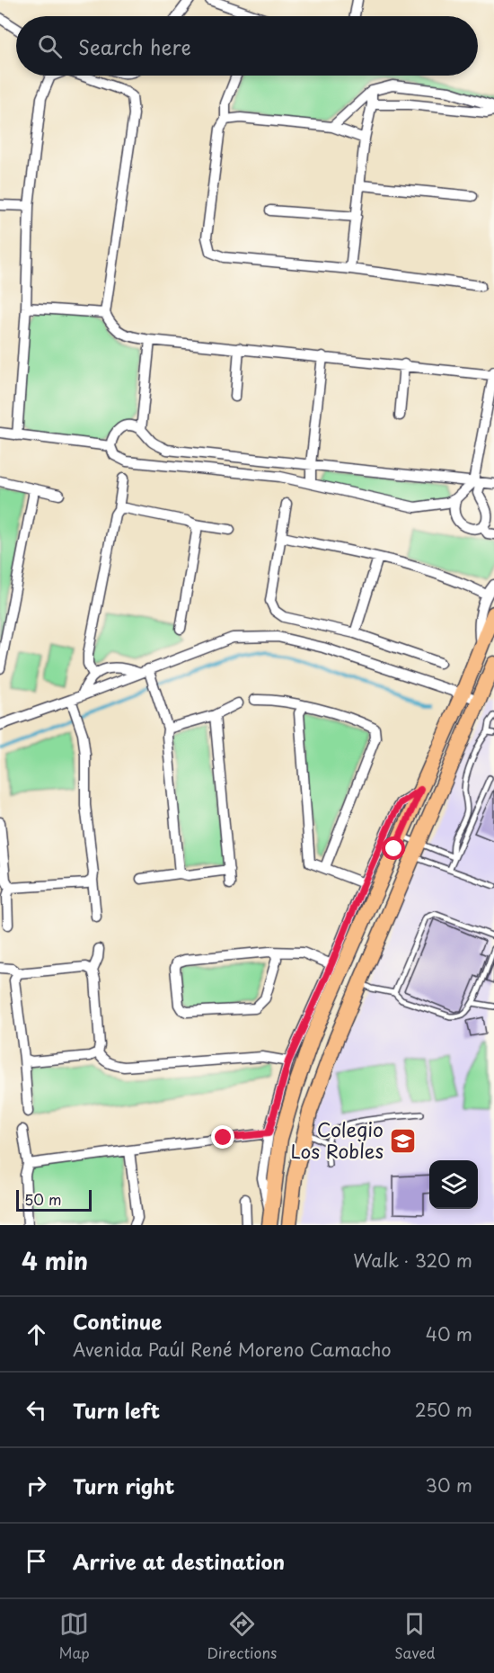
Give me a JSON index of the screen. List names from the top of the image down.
{
  "places": {
    "school or university": ["Colegio Los Robles"]
  },
  "scale_bar": "50 m",
  "page": {
    "search": "Search here",
    "scale": "50 m",
    "heading": ["4 min", "Walk · 320 m"],
    "list": [
      ["Continue", "Avenida Paúl René Moreno Camacho", "40 m"],
      ["Turn left", "250 m"],
      ["Turn right", "30 m"],
      "Arrive at destination"
    ],
    "nav": ["Map", "Directions", "Saved"]
  }
}
